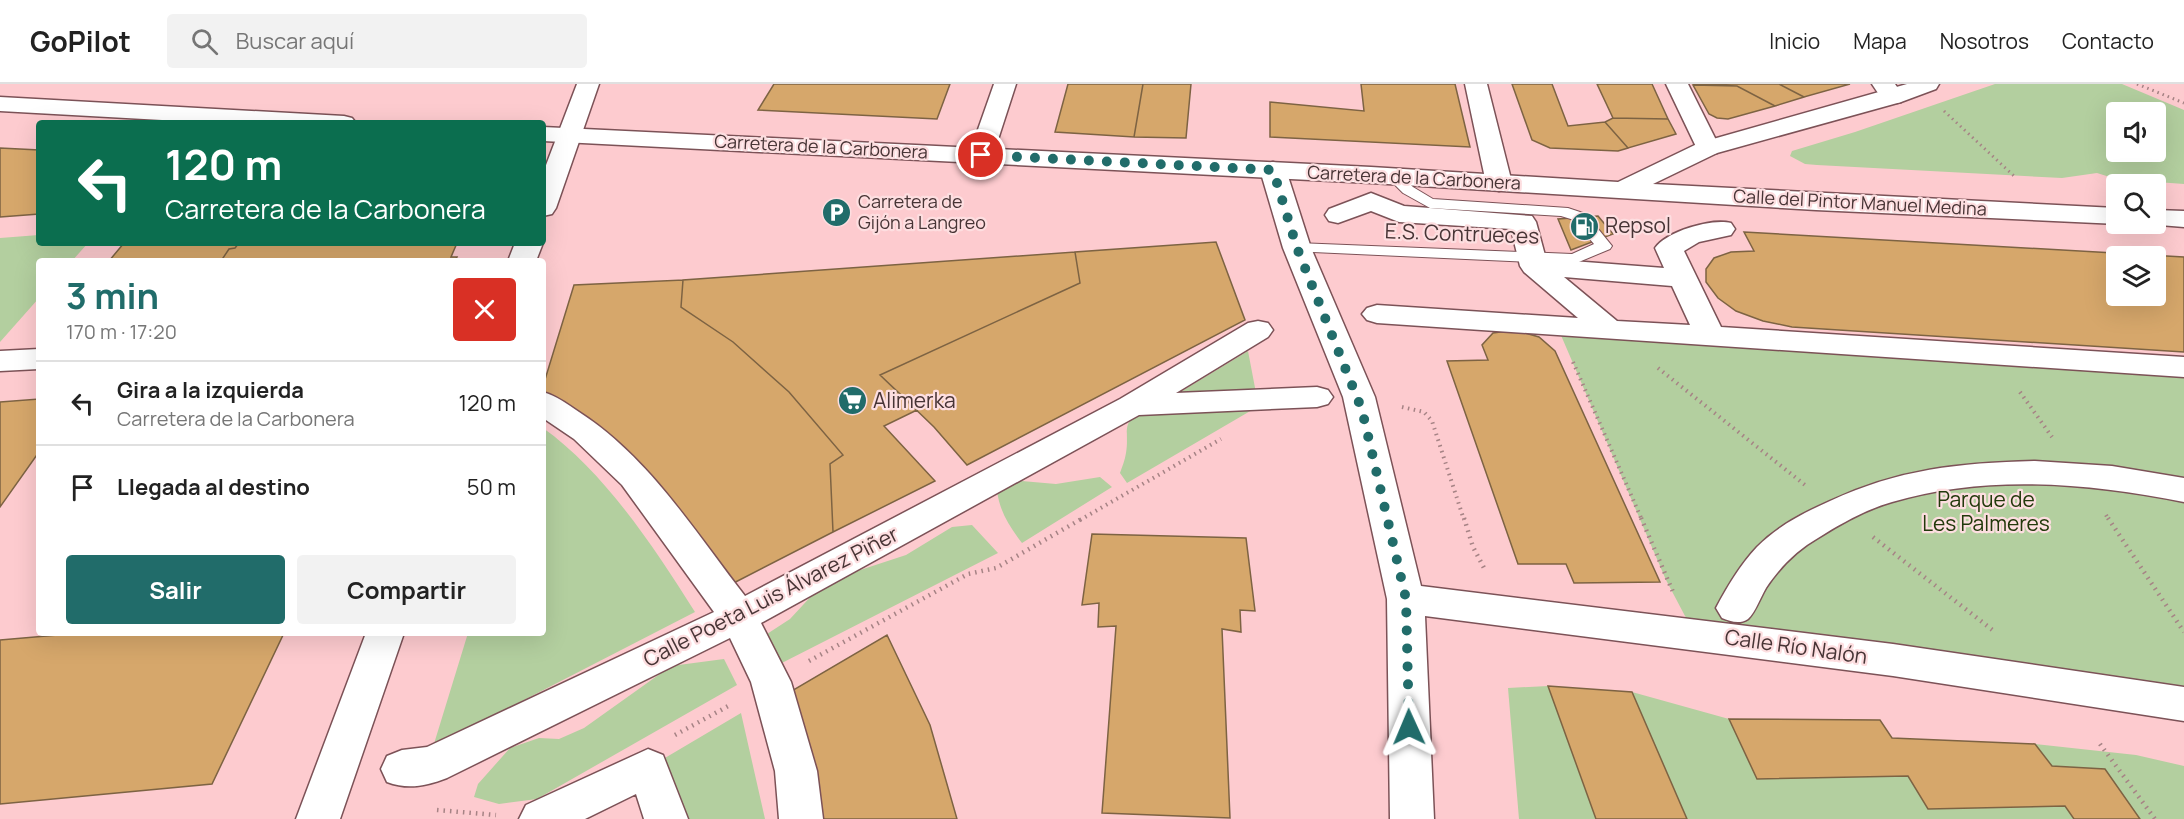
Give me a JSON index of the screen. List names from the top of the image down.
{
  "streets": {
    "street": [
      "Carretera de la Carbonera",
      "Calle del Pintor Manuel Medina",
      "Calle Poeta Luis Álvarez Piñer",
      "Calle Río Nalón"
    ],
    "lane": ["E.S. Contrueces"]
  },
  "crossings": [
    ["Carretera de la Carbonera", "Calle del Pintor Manuel Medina"],
    ["Carretera de la Carbonera", "E.S. Contrueces"]
  ],
  "parks": ["Parque de Les Palmeres"],
  "places": {
    "parking": ["Carretera de Gijón a Langreo"],
    "fuel station": ["Repsol"],
    "supermarket": ["Alimerka"]
  },
  "page": {
    "header": "GoPilot",
    "search": "Buscar aquí",
    "nav": [
      "Inicio",
      "Mapa",
      "Nosotros",
      "Contacto"
    ],
    "turn": ["120 m", "Carretera de la Carbonera"],
    "heading": ["3 min", "170 m · 17:20"],
    "list": [
      {
        "name": "Gira a la izquierda",
        "note": "Carretera de la Carbonera",
        "value": "120 m"
      },
      {
        "name": "Llegada al destino",
        "value": "50 m"
      }
    ],
    "buttons": ["Salir", "Compartir"]
  }
}
